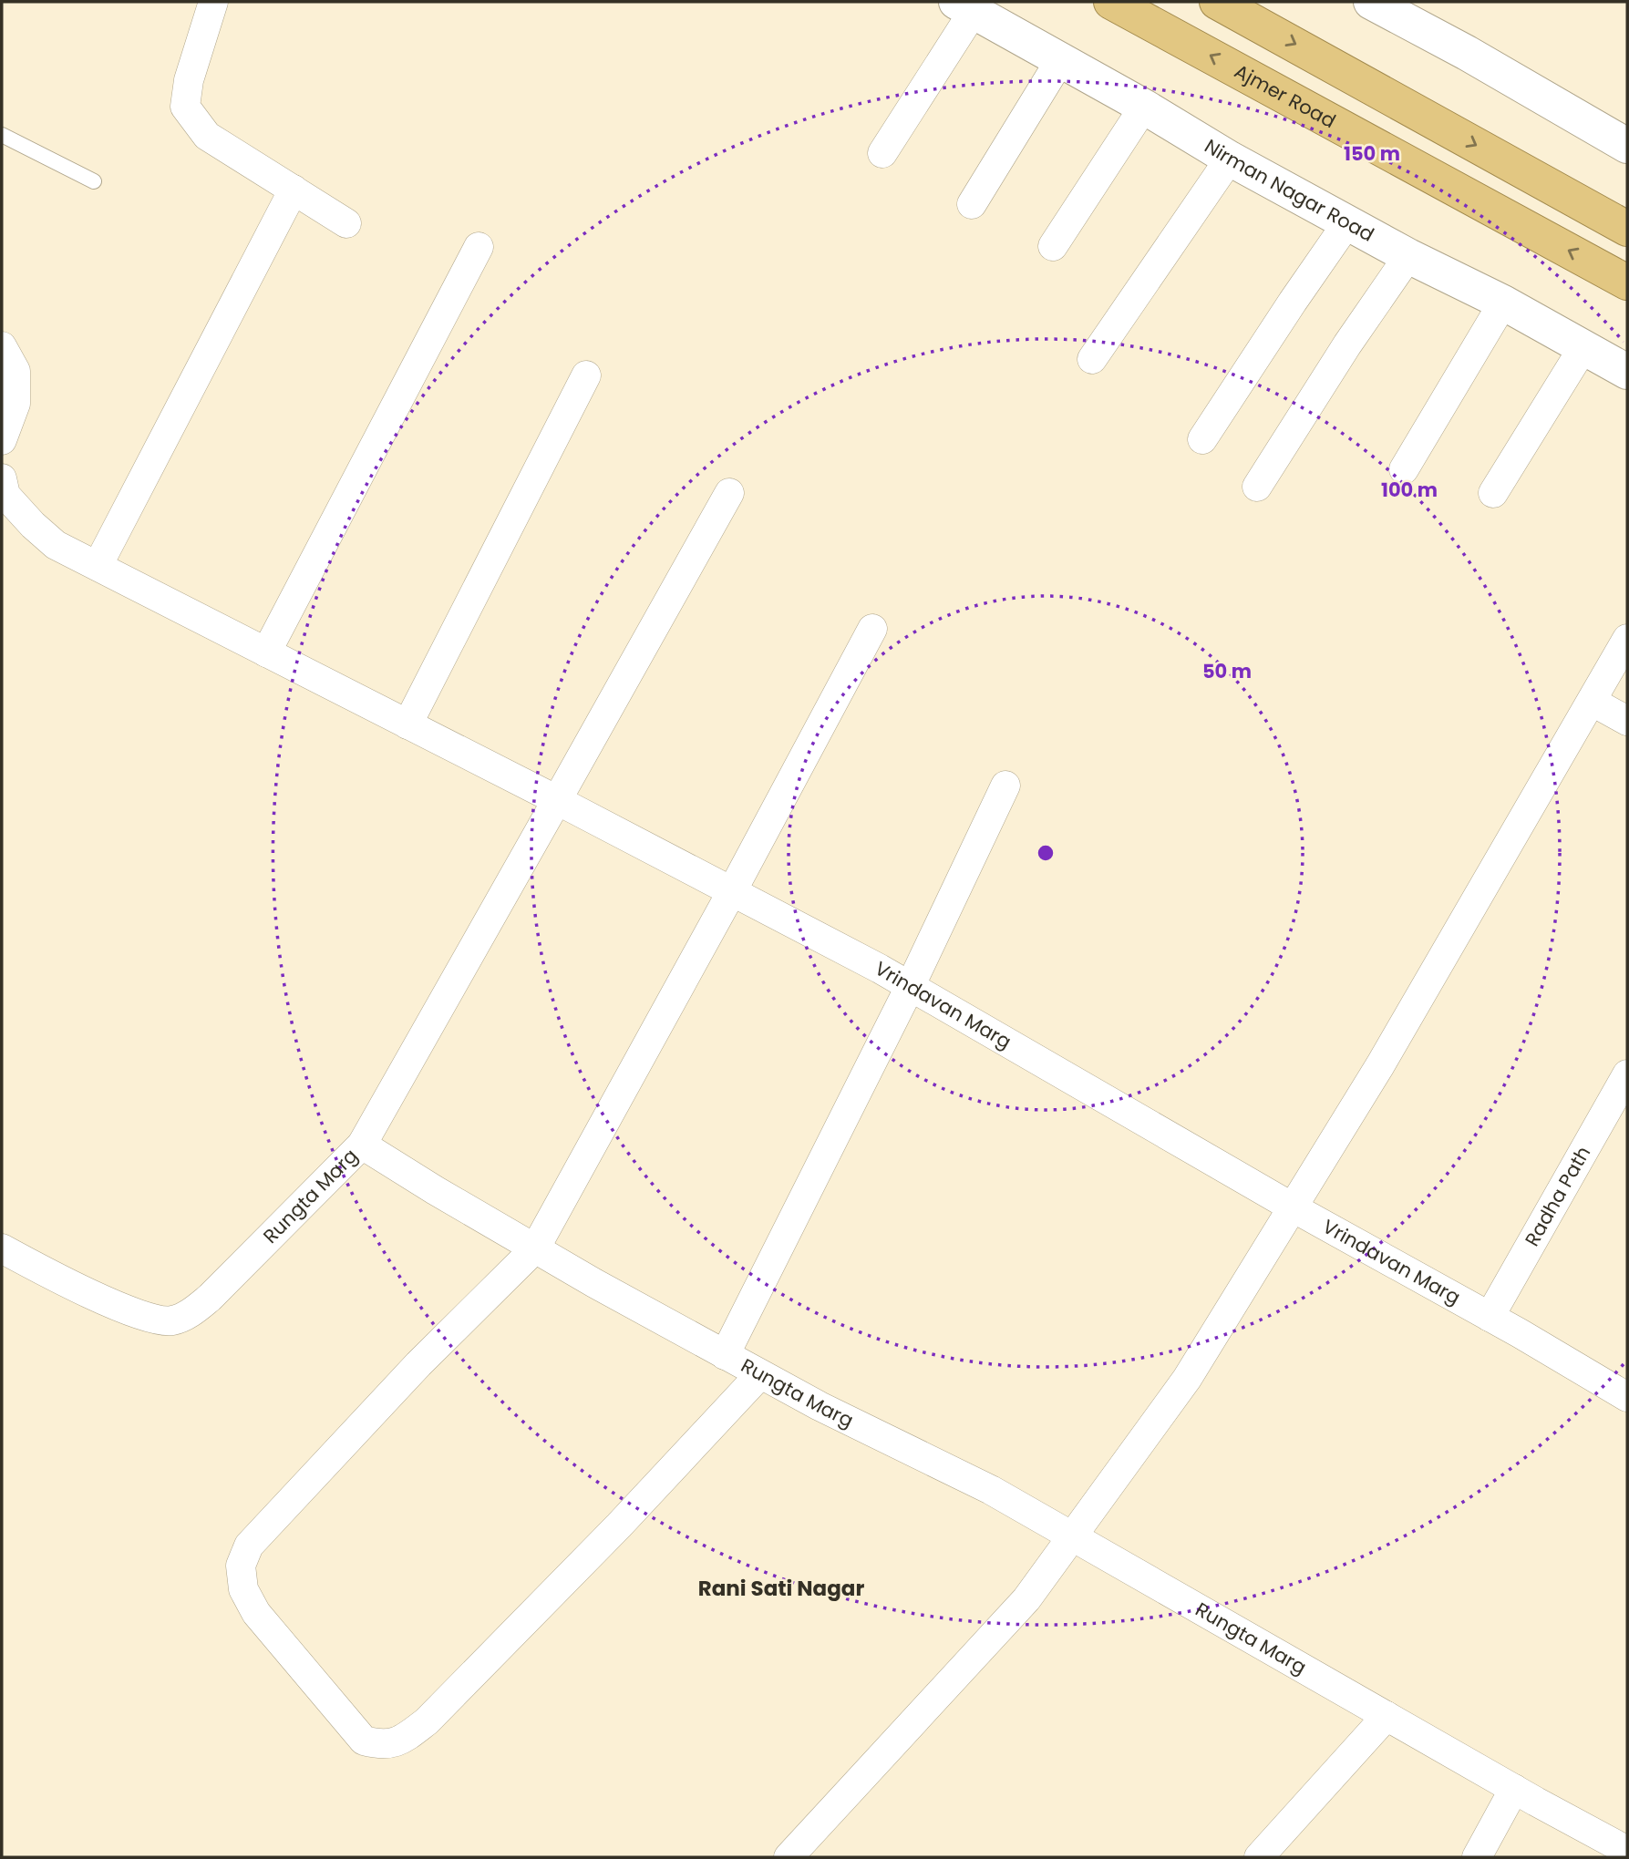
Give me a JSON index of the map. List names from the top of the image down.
{
  "streets": {
    "highway": ["Ajmer Road"],
    "street": [
      "Nirman Nagar Road",
      "Vrindavan Marg",
      "Rungta Marg",
      "Radha Path"
    ]
  },
  "crossings": [
    ["Vrindavan Marg", "Radha Path"]
  ],
  "districts": ["Rani Sati Nagar"],
  "rings": ["150 m", "100 m", "50 m"]
}
